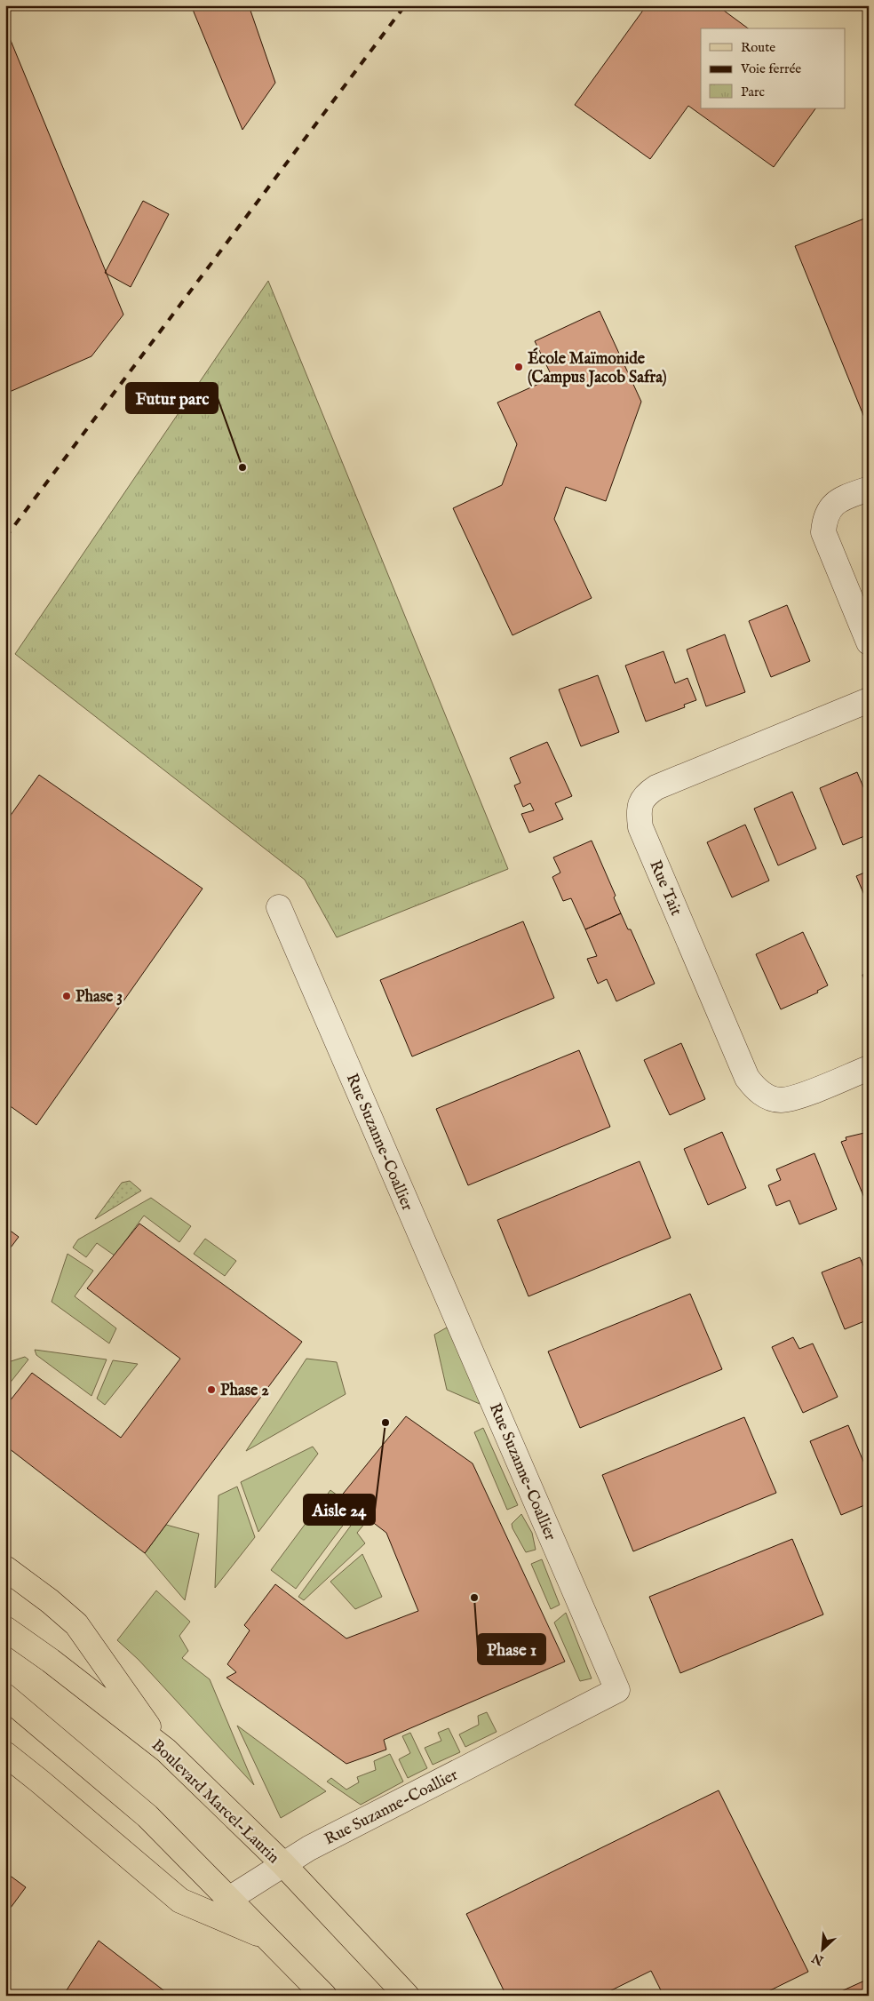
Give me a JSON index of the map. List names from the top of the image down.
{
  "streets": {
    "main road": ["Boulevard Marcel-Laurin"],
    "street": ["Rue Tait", "Rue Suzanne-Coallier"]
  },
  "crossings": [
    ["Rue Suzanne-Coallier", "Boulevard Marcel-Laurin"]
  ],
  "places": [
    "École Maïmonide (Campus Jacob Safra)",
    "Futur parc",
    "Phase 3",
    "Phase 2",
    "Aisle 24",
    "Phase 1"
  ],
  "legend": ["Route", "Voie ferrée", "Parc"],
  "north": "bottom left"
}
